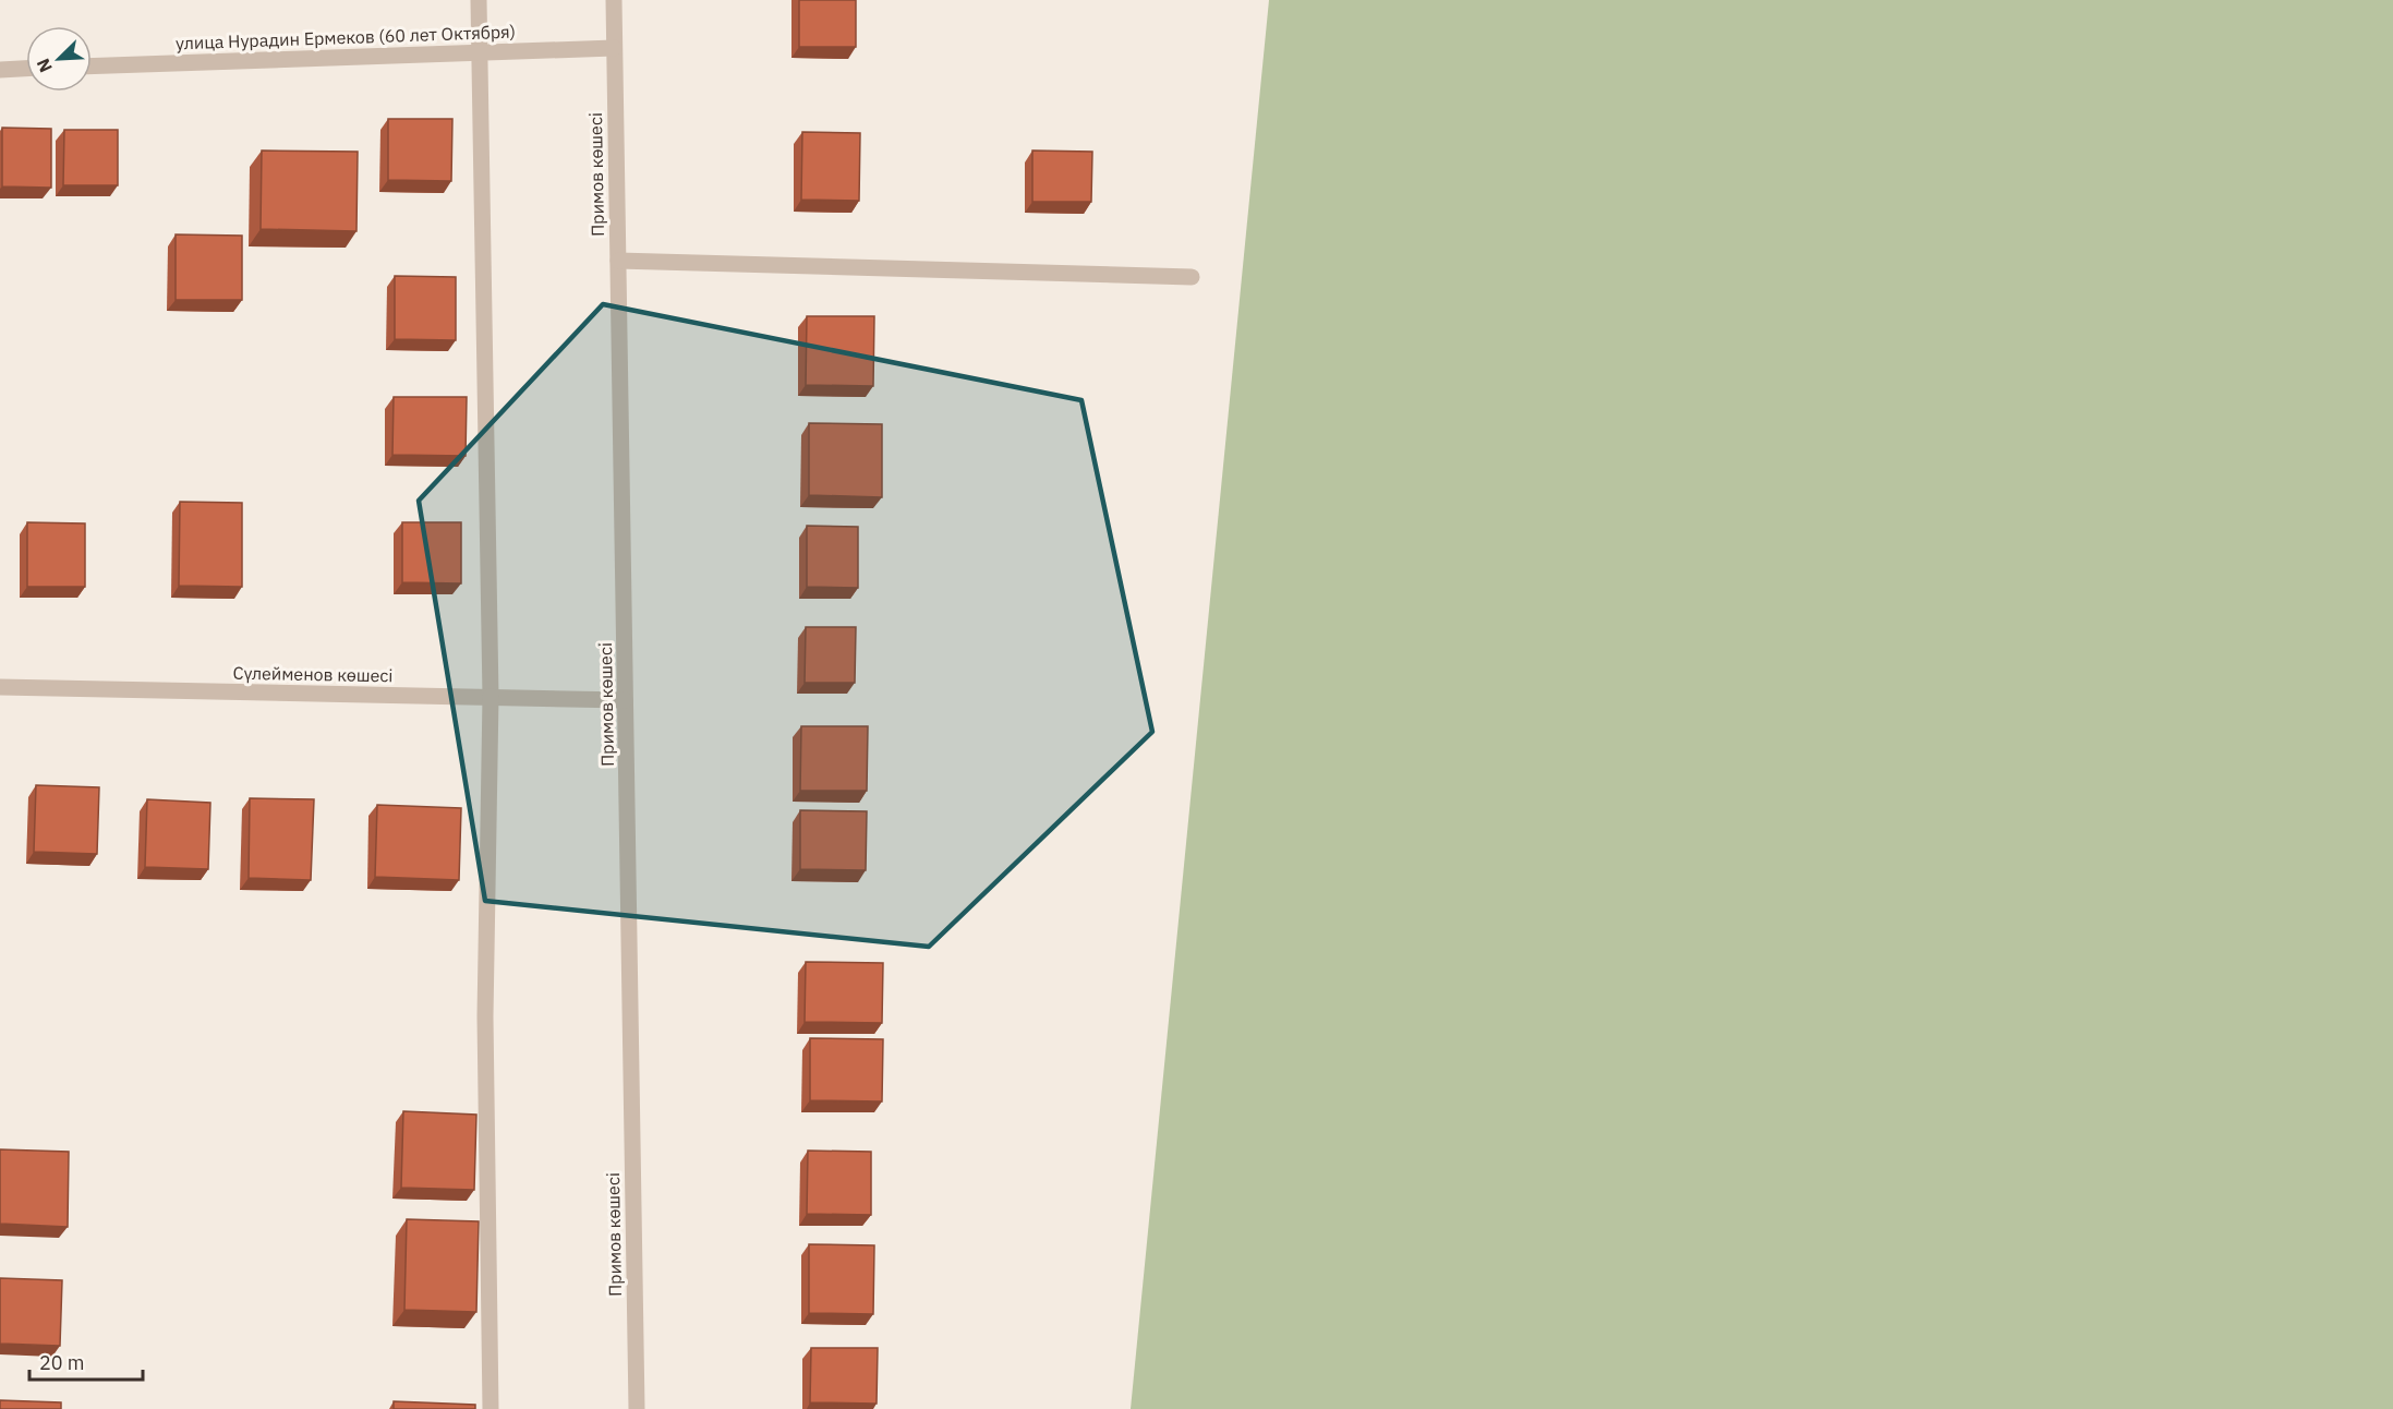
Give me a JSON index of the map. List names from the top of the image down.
{
  "streets": {
    "street": ["улица Нурадин Ермеков (60 лет Октября)", "Примов көшесі", "Сүлейменов көшесі"]
  },
  "crossings": [
    ["улица Нурадин Ермеков (60 лет Октября)", "Примов көшесі"],
    ["Примов көшесі", "Сүлейменов көшесі"]
  ],
  "scale_bar": "20 m",
  "north": "bottom left"
}
